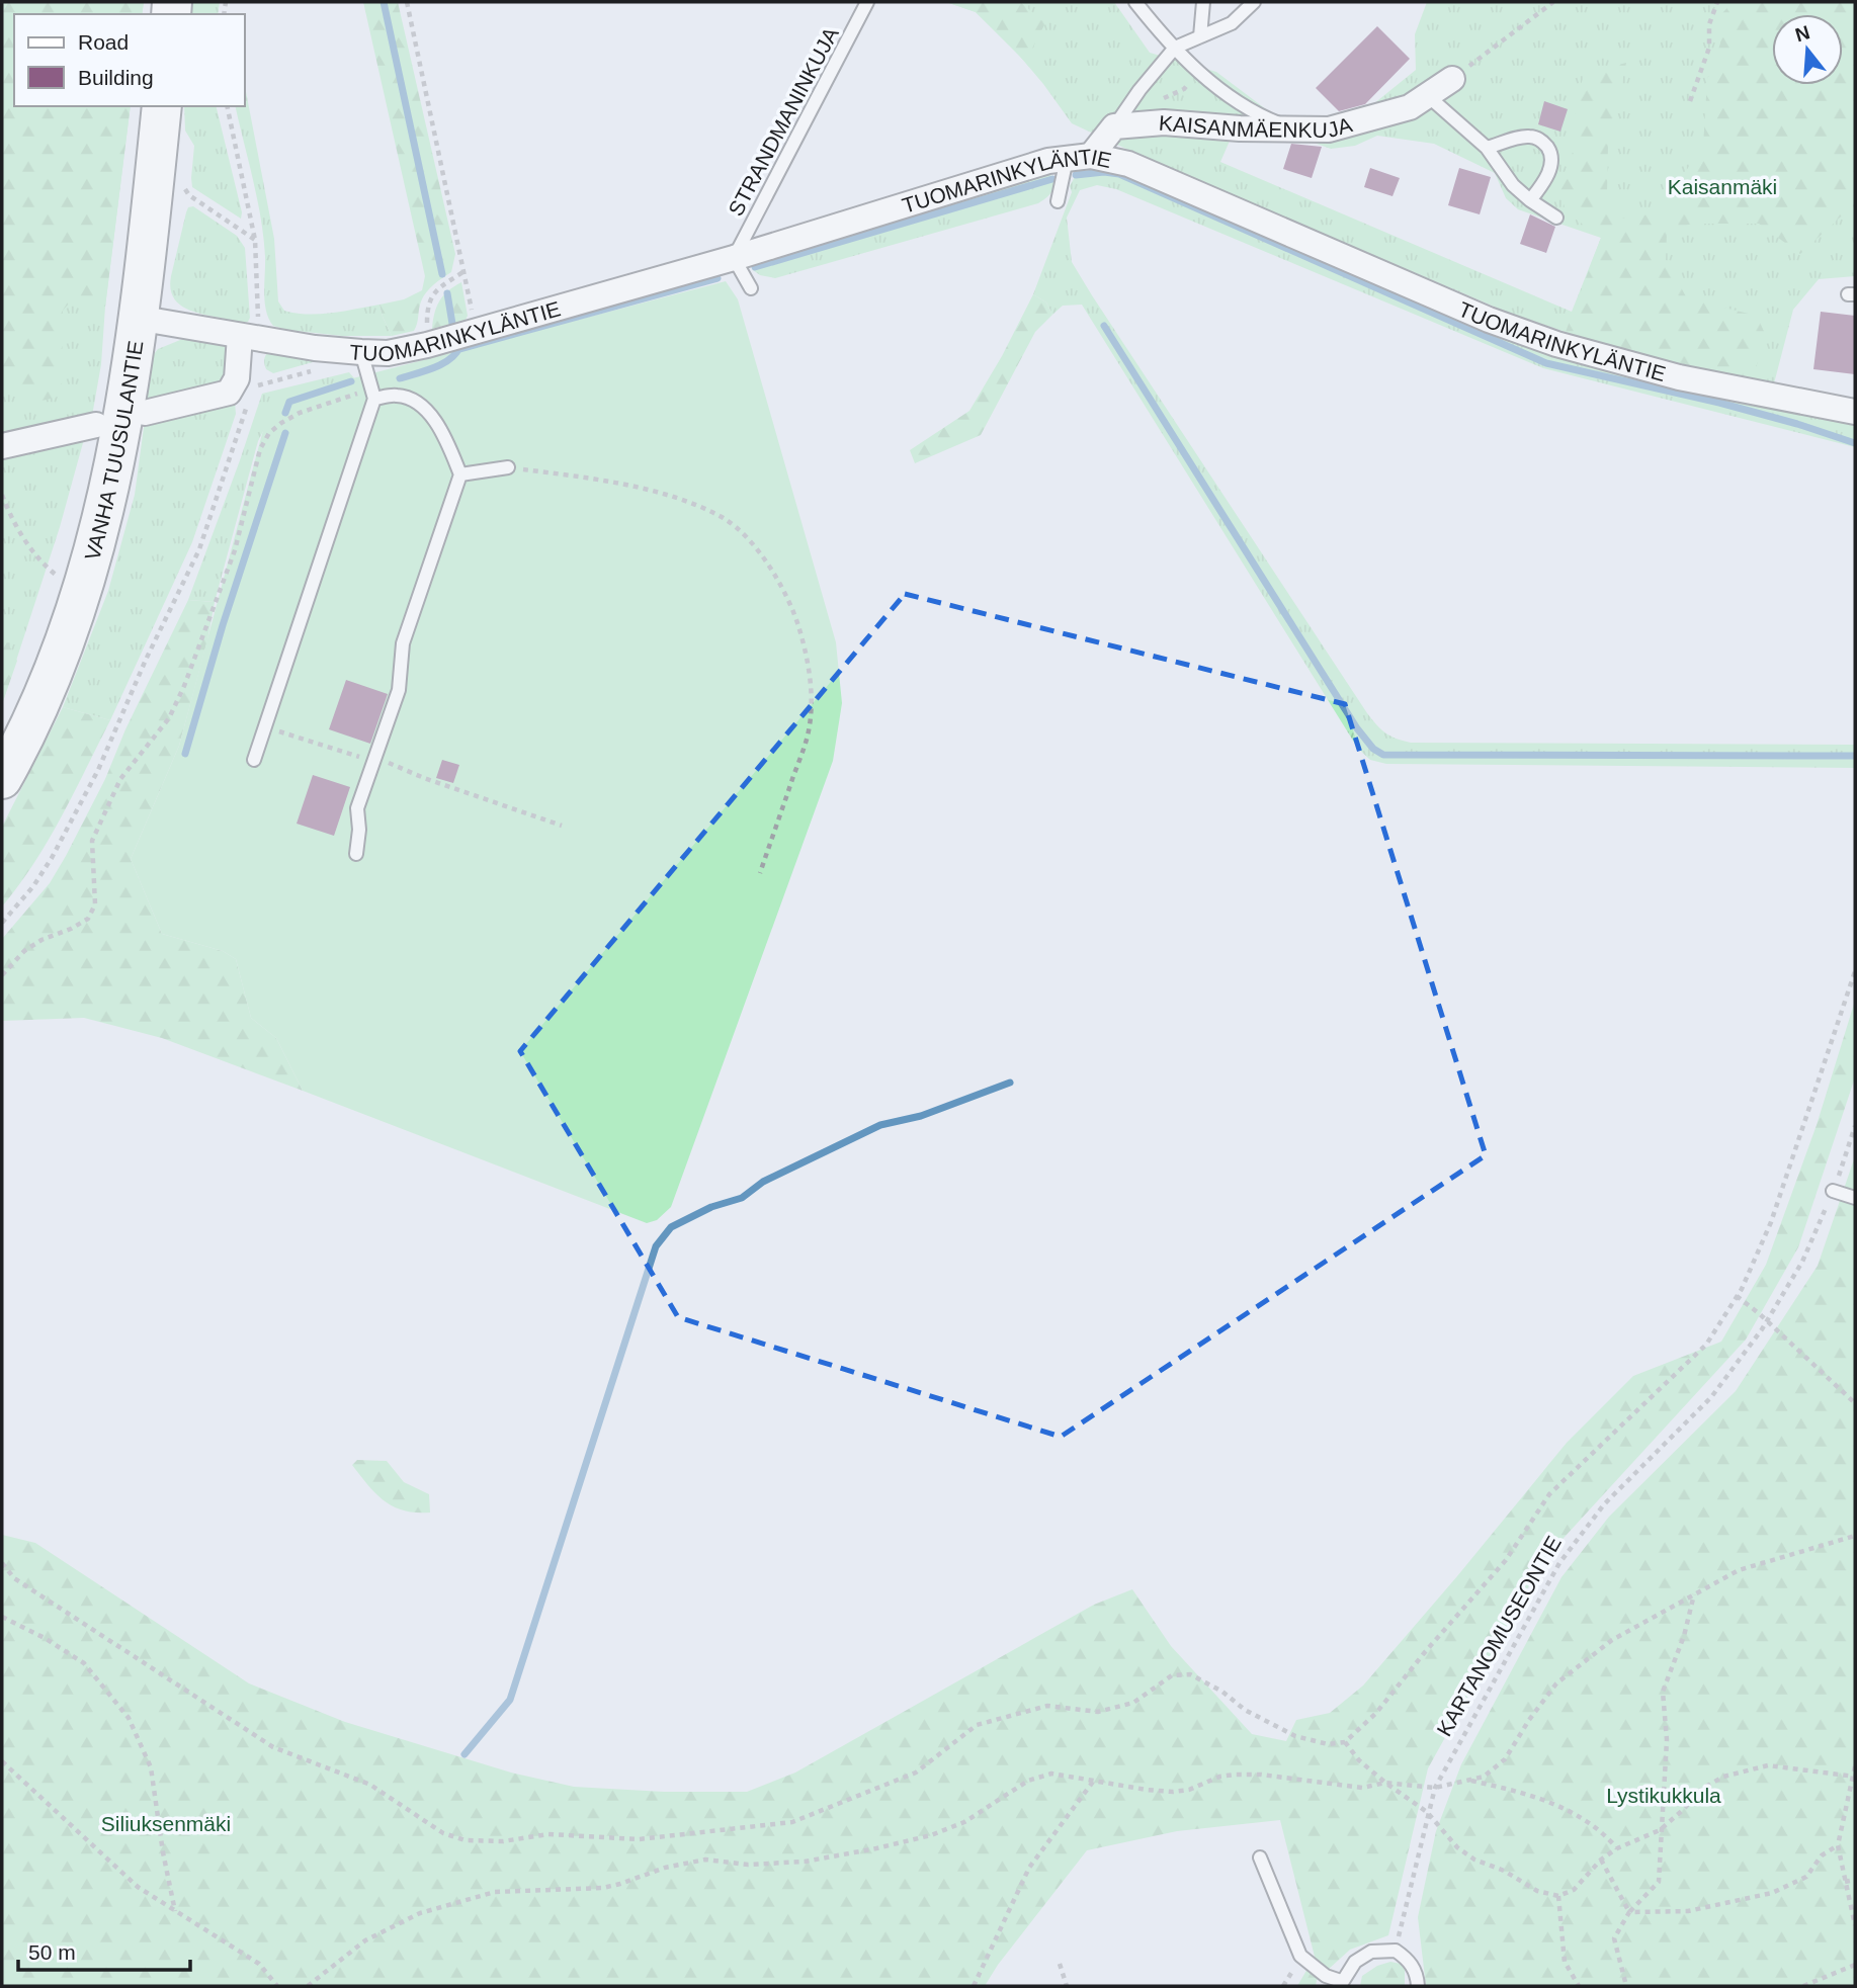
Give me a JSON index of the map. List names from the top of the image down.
{
  "streets": {
    "main road": ["VANHA TUUSULANTIE"],
    "street": ["KAISANMÄENKUJA", "TUOMARINKYLÄNTIE"],
    "lane": ["STRANDMANINKUJA"],
    "path": ["KARTANOMUSEONTIE"]
  },
  "crossings": [
    ["STRANDMANINKUJA", "TUOMARINKYLÄNTIE"],
    ["TUOMARINKYLÄNTIE", "VANHA TUUSULANTIE"]
  ],
  "parks": ["Kaisanmäki", "Lystikukkula", "Siliuksenmäki"],
  "legend": ["Road", "Building"],
  "scale_bar": "50 m",
  "north": "top"
}
